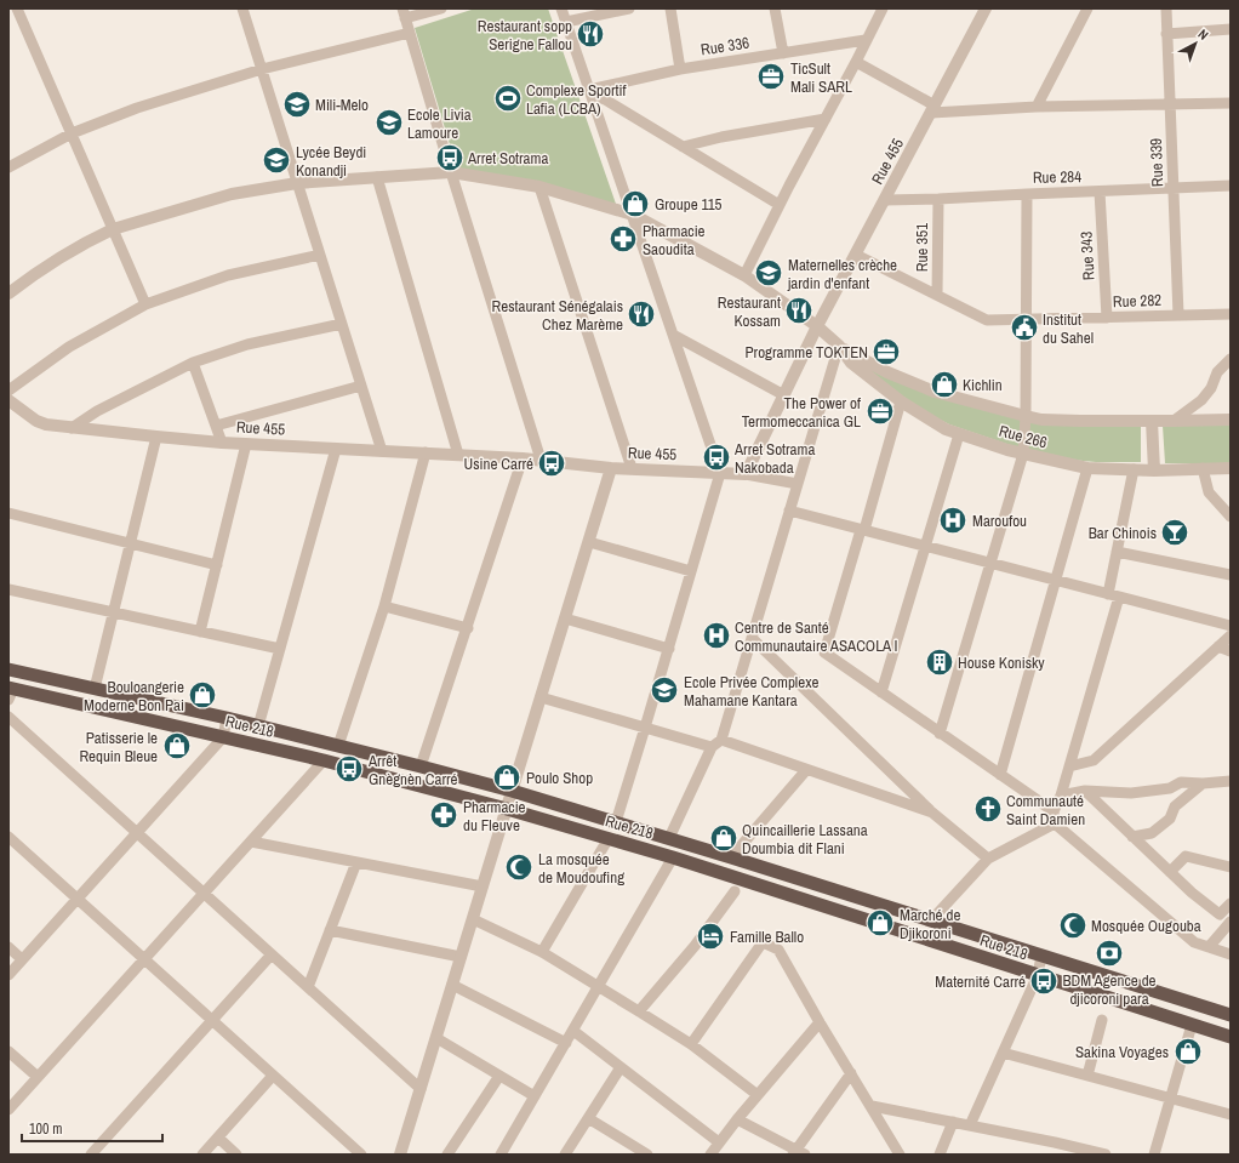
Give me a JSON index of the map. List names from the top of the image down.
{
  "streets": {
    "highway": ["Rue 218"],
    "street": [
      "Rue 336",
      "Rue 455",
      "Rue 339",
      "Rue 284",
      "Rue 351",
      "Rue 343",
      "Rue 282",
      "Rue 266"
    ]
  },
  "crossings": [
    ["Rue 455", "Rue 284"],
    ["Rue 455", "Rue 266"],
    ["Rue 339", "Rue 284"],
    ["Rue 339", "Rue 282"],
    ["Rue 284", "Rue 351"],
    ["Rue 284", "Rue 343"],
    ["Rue 351", "Rue 282"],
    ["Rue 343", "Rue 282"]
  ],
  "places": {
    "restaurant": ["Restaurant sopp Serigne Fallou", "Restaurant Kossam", "Restaurant Sénégalais Chez Marème"],
    "office": ["TicSult Mali SARL", "Programme TOKTEN", "The Power of Termomeccanica GL"],
    "sports": ["Complexe Sportif Lafia (LCBA)"],
    "school or university": [
      "Mili-Melo",
      "Ecole Livia Lamoure",
      "Lycée Beydi Konandji",
      "Maternelles crèche jardin d'enfant",
      "Ecole Privée Complexe Mahamane Kantara"
    ],
    "bus stop": [
      "Arret Sotrama",
      "Arret Sotrama Nakobada",
      "Usine Carré",
      "Arrêt Gnègnèn Carré",
      "Maternité Carré"
    ],
    "shop": [
      "Groupe 115",
      "Kichlin",
      "Bouloangerie Moderne Bon Pai",
      "Patisserie le Requin Bleue",
      "Poulo Shop",
      "Quincaillerie Lassana Doumbia dit Flani",
      "Marché de Djikoroni",
      "Sakina Voyages"
    ],
    "pharmacy": ["Pharmacie Saoudita", "Pharmacie du Fleuve"],
    "public building": ["Institut du Sahel"],
    "hospital": ["Maroufou", "Centre de Santé Communautaire ASACOLA I"],
    "bar": ["Bar Chinois"],
    "building": ["House Konisky"],
    "church": ["Communauté Saint Damien"],
    "mosque": ["La mosquée de Moudoufing", "Mosquée Ougouba"],
    "hotel": ["Famille Ballo"],
    "bank": ["BDM Agence de djicoroni para"]
  },
  "scale_bar": "100 m",
  "north": "top right"
}
